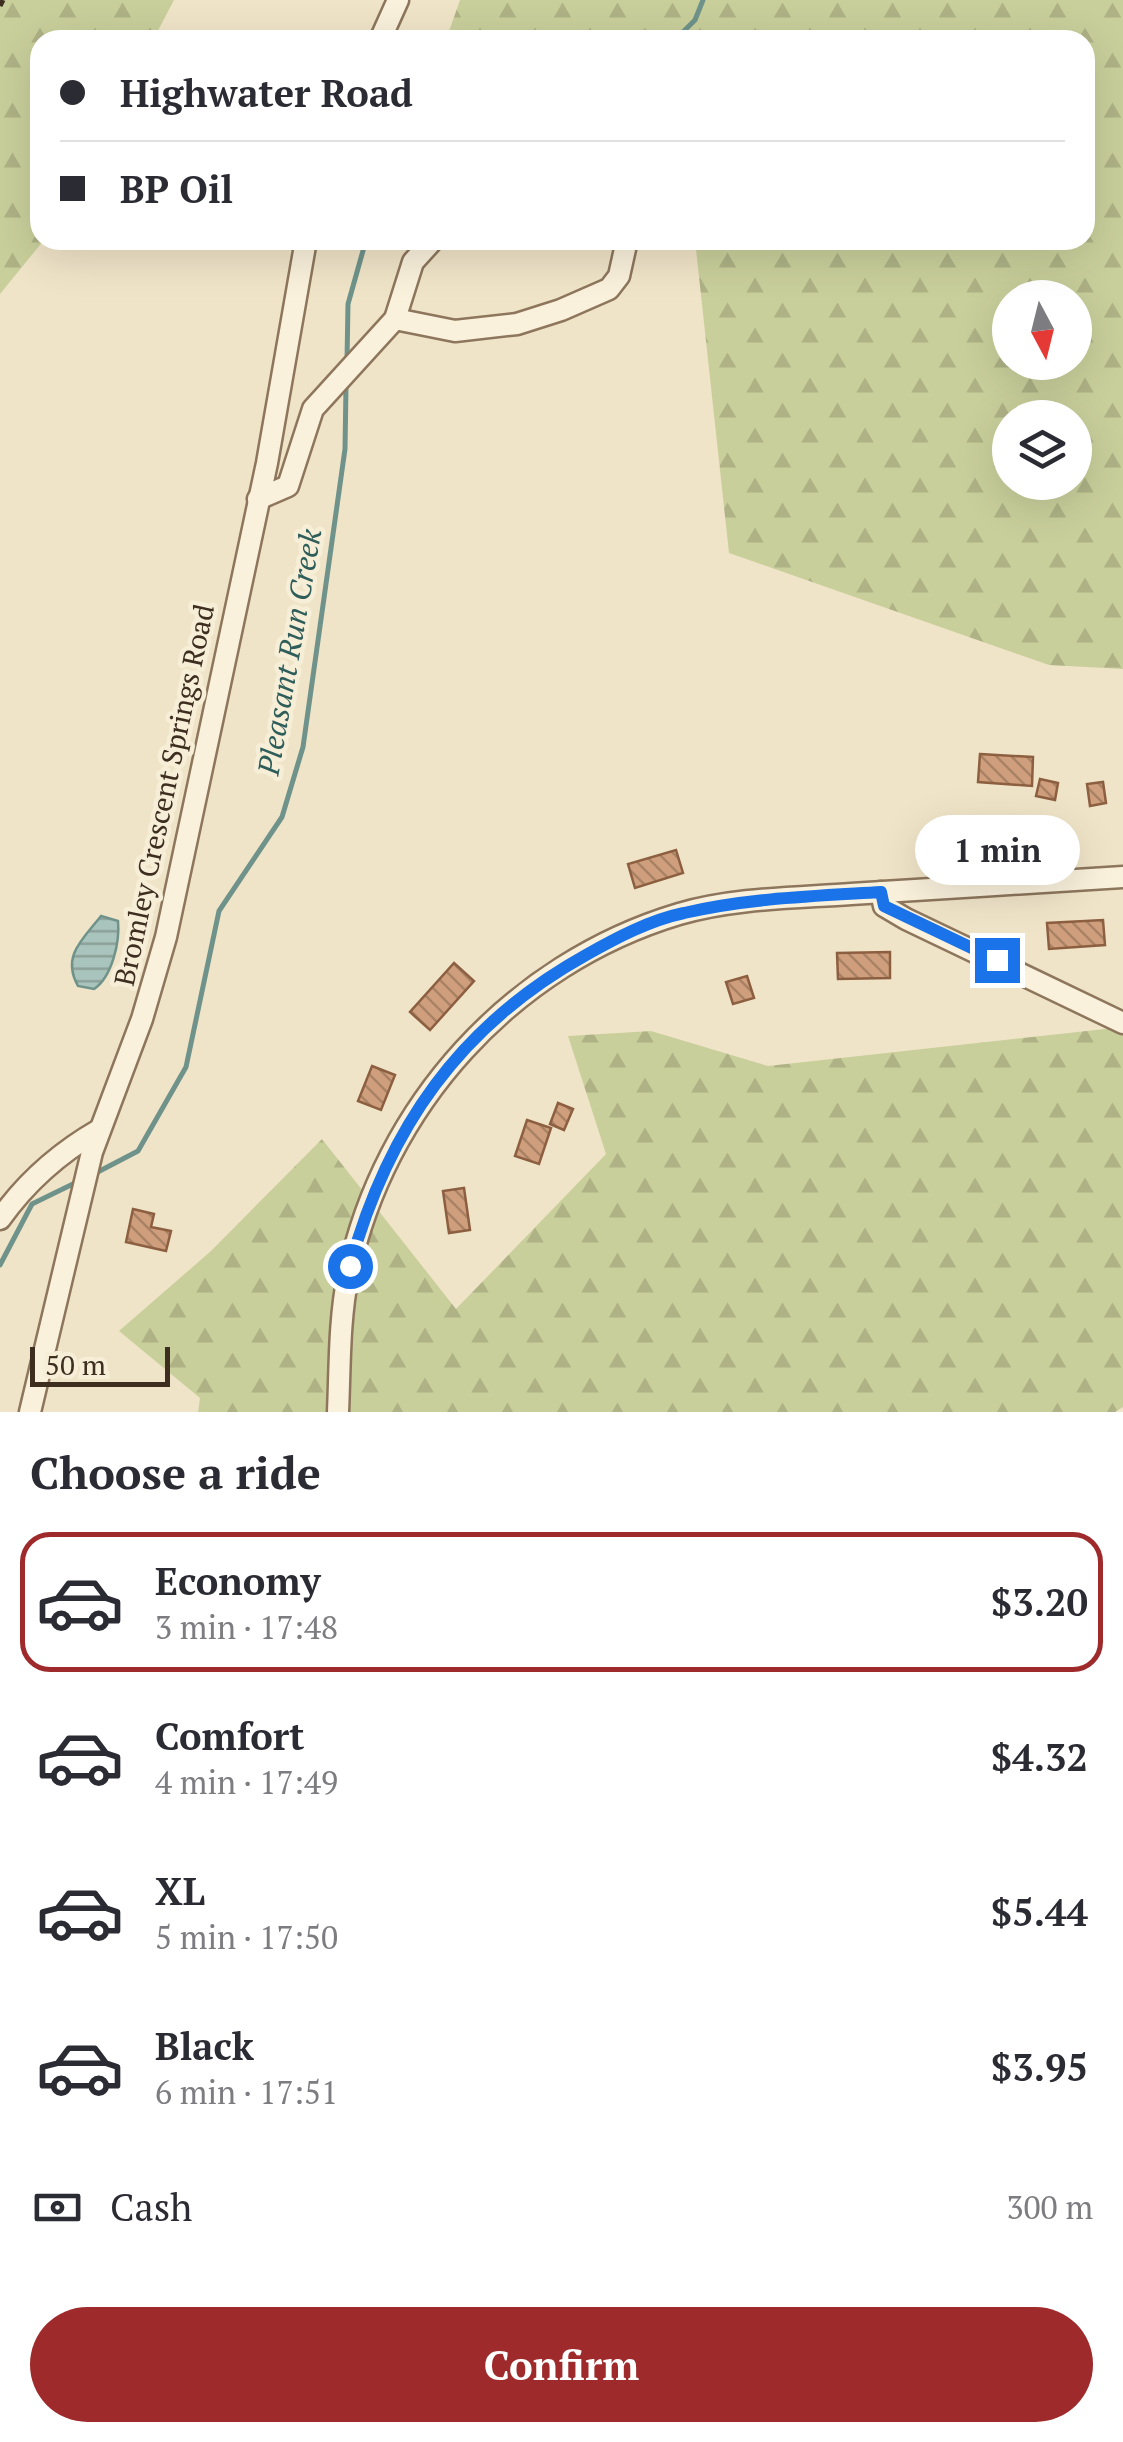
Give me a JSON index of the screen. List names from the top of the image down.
{
  "streets": {
    "street": ["Bromley Crescent Springs Road"]
  },
  "water": ["Pleasant Run Creek"],
  "scale_bar": "50 m",
  "north": "bottom",
  "page": {
    "banner": ["Highwater Road", "BP Oil"],
    "bubble": "1 min",
    "scale": "50 m",
    "heading": "Choose a ride",
    "list": [
      {
        "name": "Economy",
        "note": "3 min · 17:48",
        "value": "$3.20"
      },
      {
        "name": "Comfort",
        "note": "4 min · 17:49",
        "value": "$4.32"
      },
      {
        "name": "XL",
        "note": "5 min · 17:50",
        "value": "$5.44"
      },
      {
        "name": "Black",
        "note": "6 min · 17:51",
        "value": "$3.95"
      }
    ],
    "pay": ["Cash", "300 m"],
    "buttons": "Confirm"
  }
}
